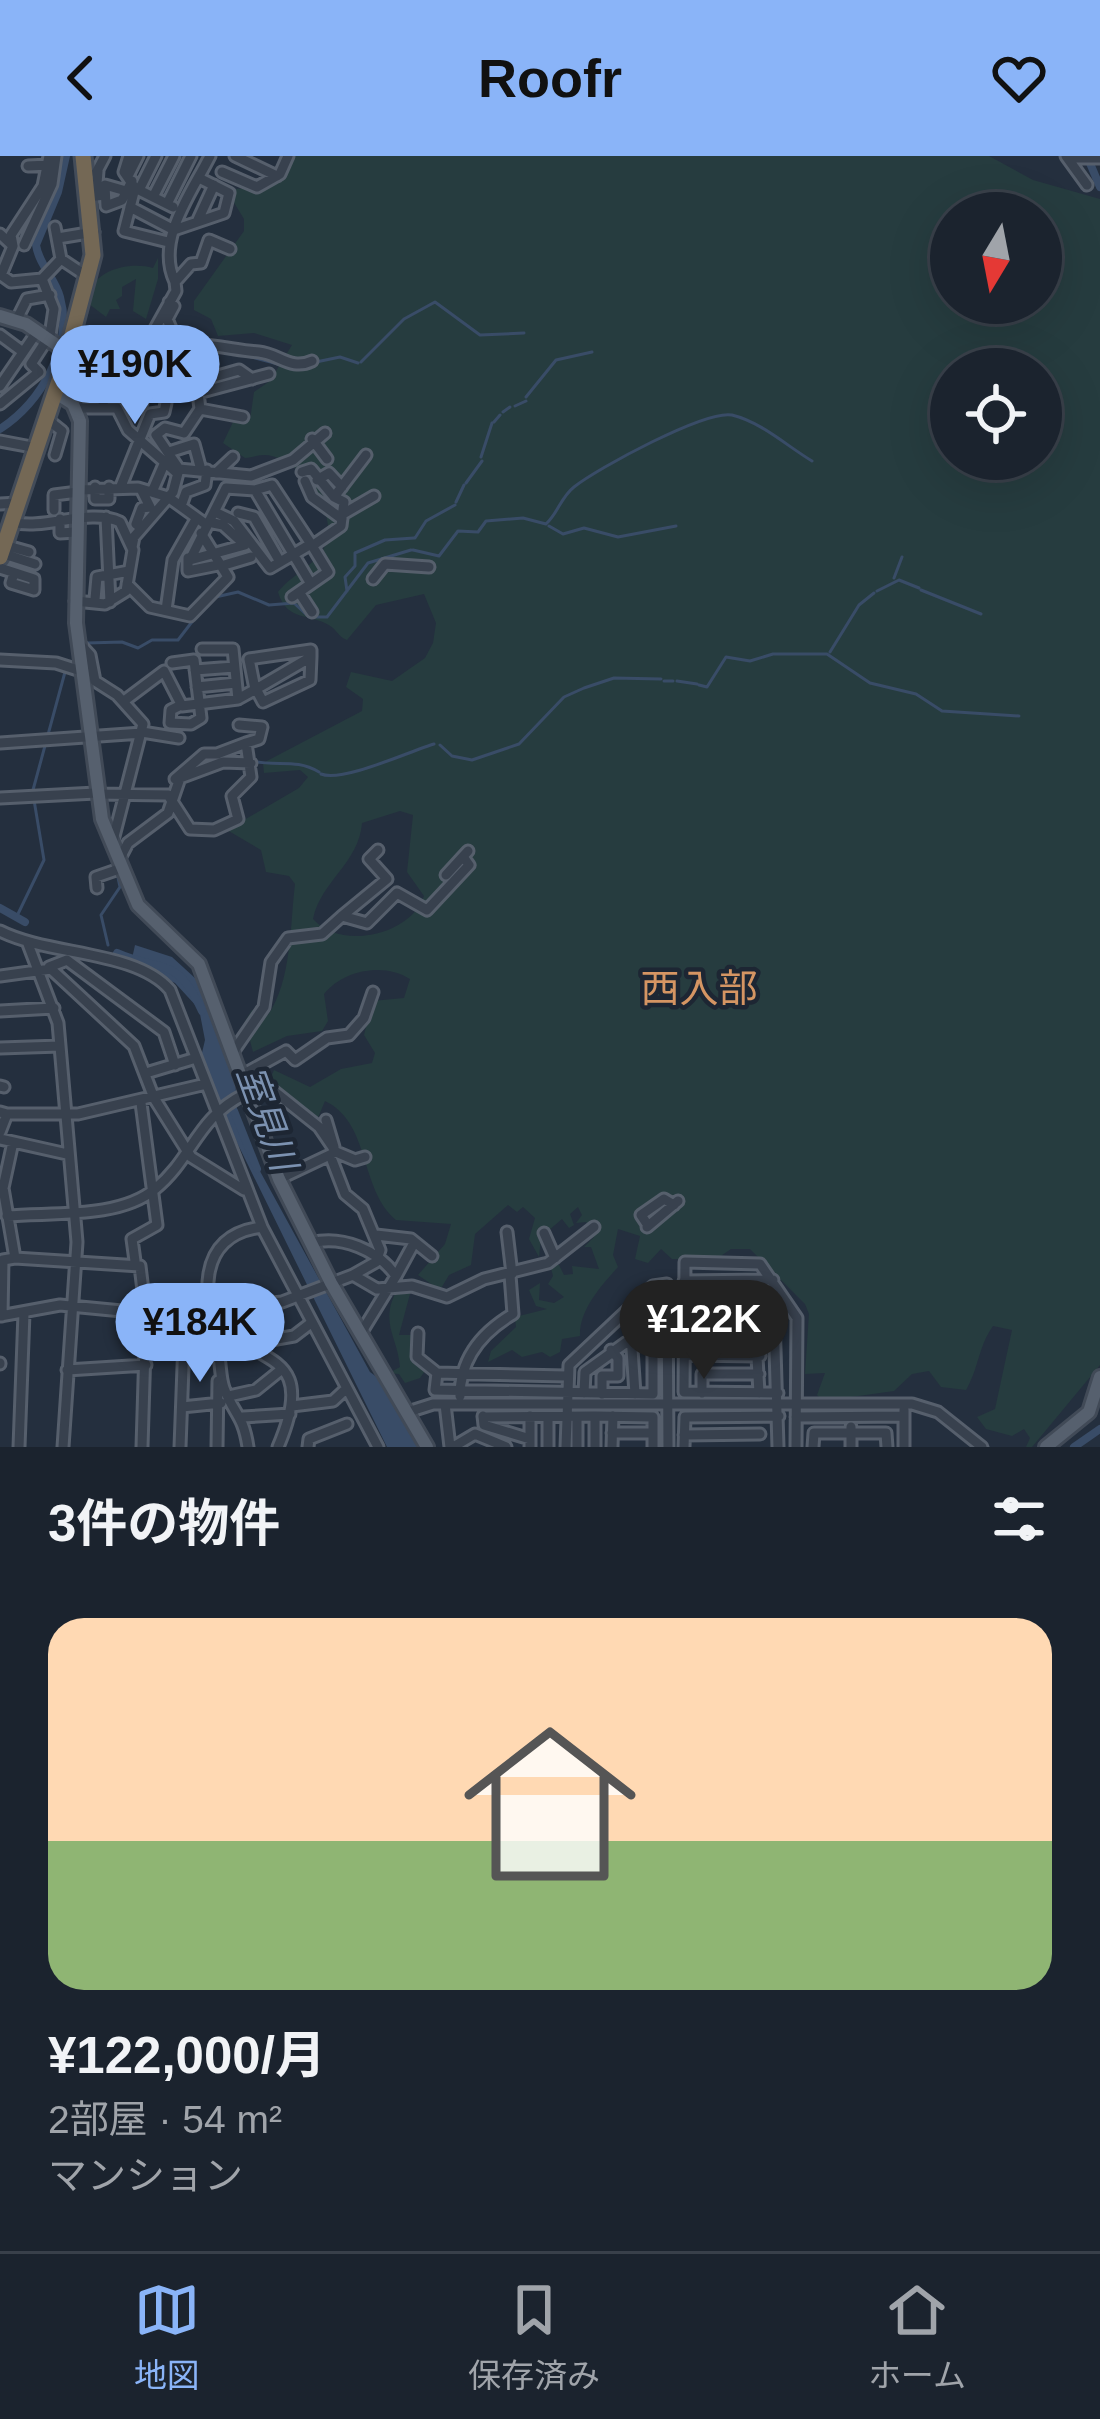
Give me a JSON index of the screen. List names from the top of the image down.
{
  "districts": ["西入部"],
  "water": ["室見川"],
  "north": "bottom",
  "page": {
    "header": "Roofr",
    "price": ["¥190K", "¥122K", "¥184K"],
    "heading": "3件の物件",
    "list": [
      {
        "name": "¥122,000/月",
        "note": "2部屋 · 54 m² · マンション"
      }
    ],
    "tabs": ["地図", "保存済み", "ホーム"]
  }
}
